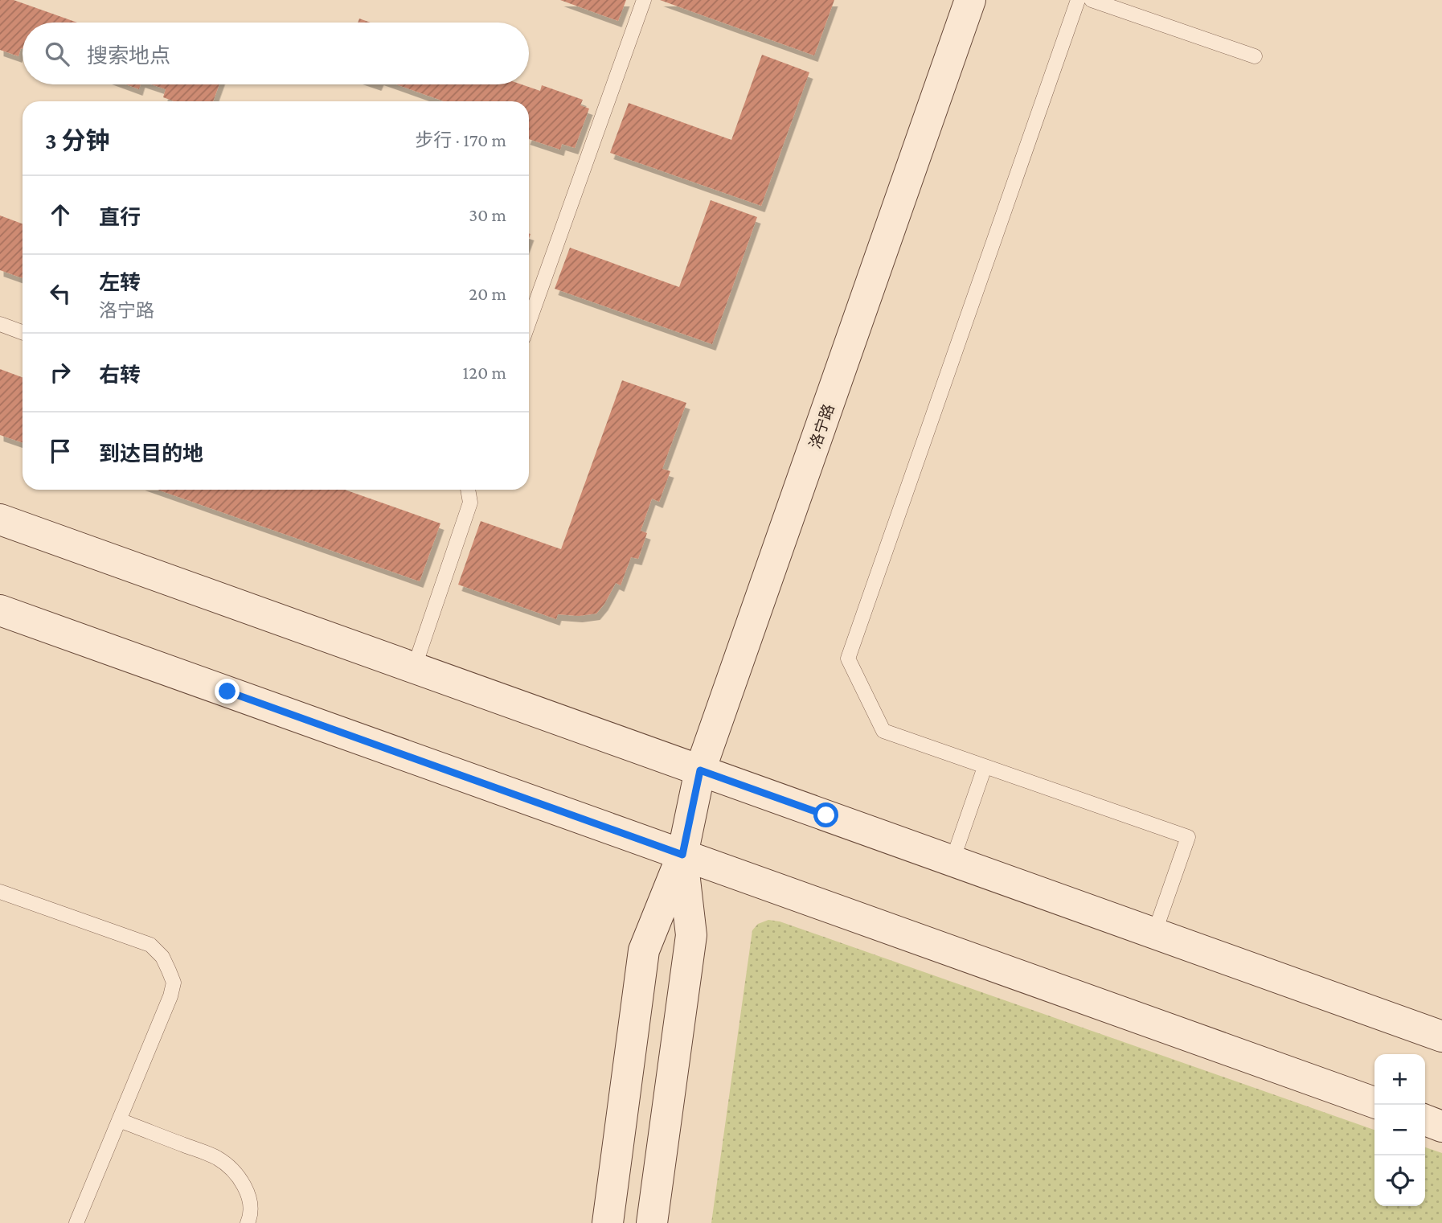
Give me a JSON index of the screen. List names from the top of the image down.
{
  "streets": {
    "main road": ["洛宁路"]
  },
  "page": {
    "search": "搜索地点",
    "heading": ["3 分钟", "步行 · 170 m"],
    "list": [
      ["直行", "30 m"],
      ["左转", "洛宁路", "20 m"],
      ["右转", "120 m"],
      "到达目的地"
    ],
    "map_buttons": ["+", "−"]
  }
}
